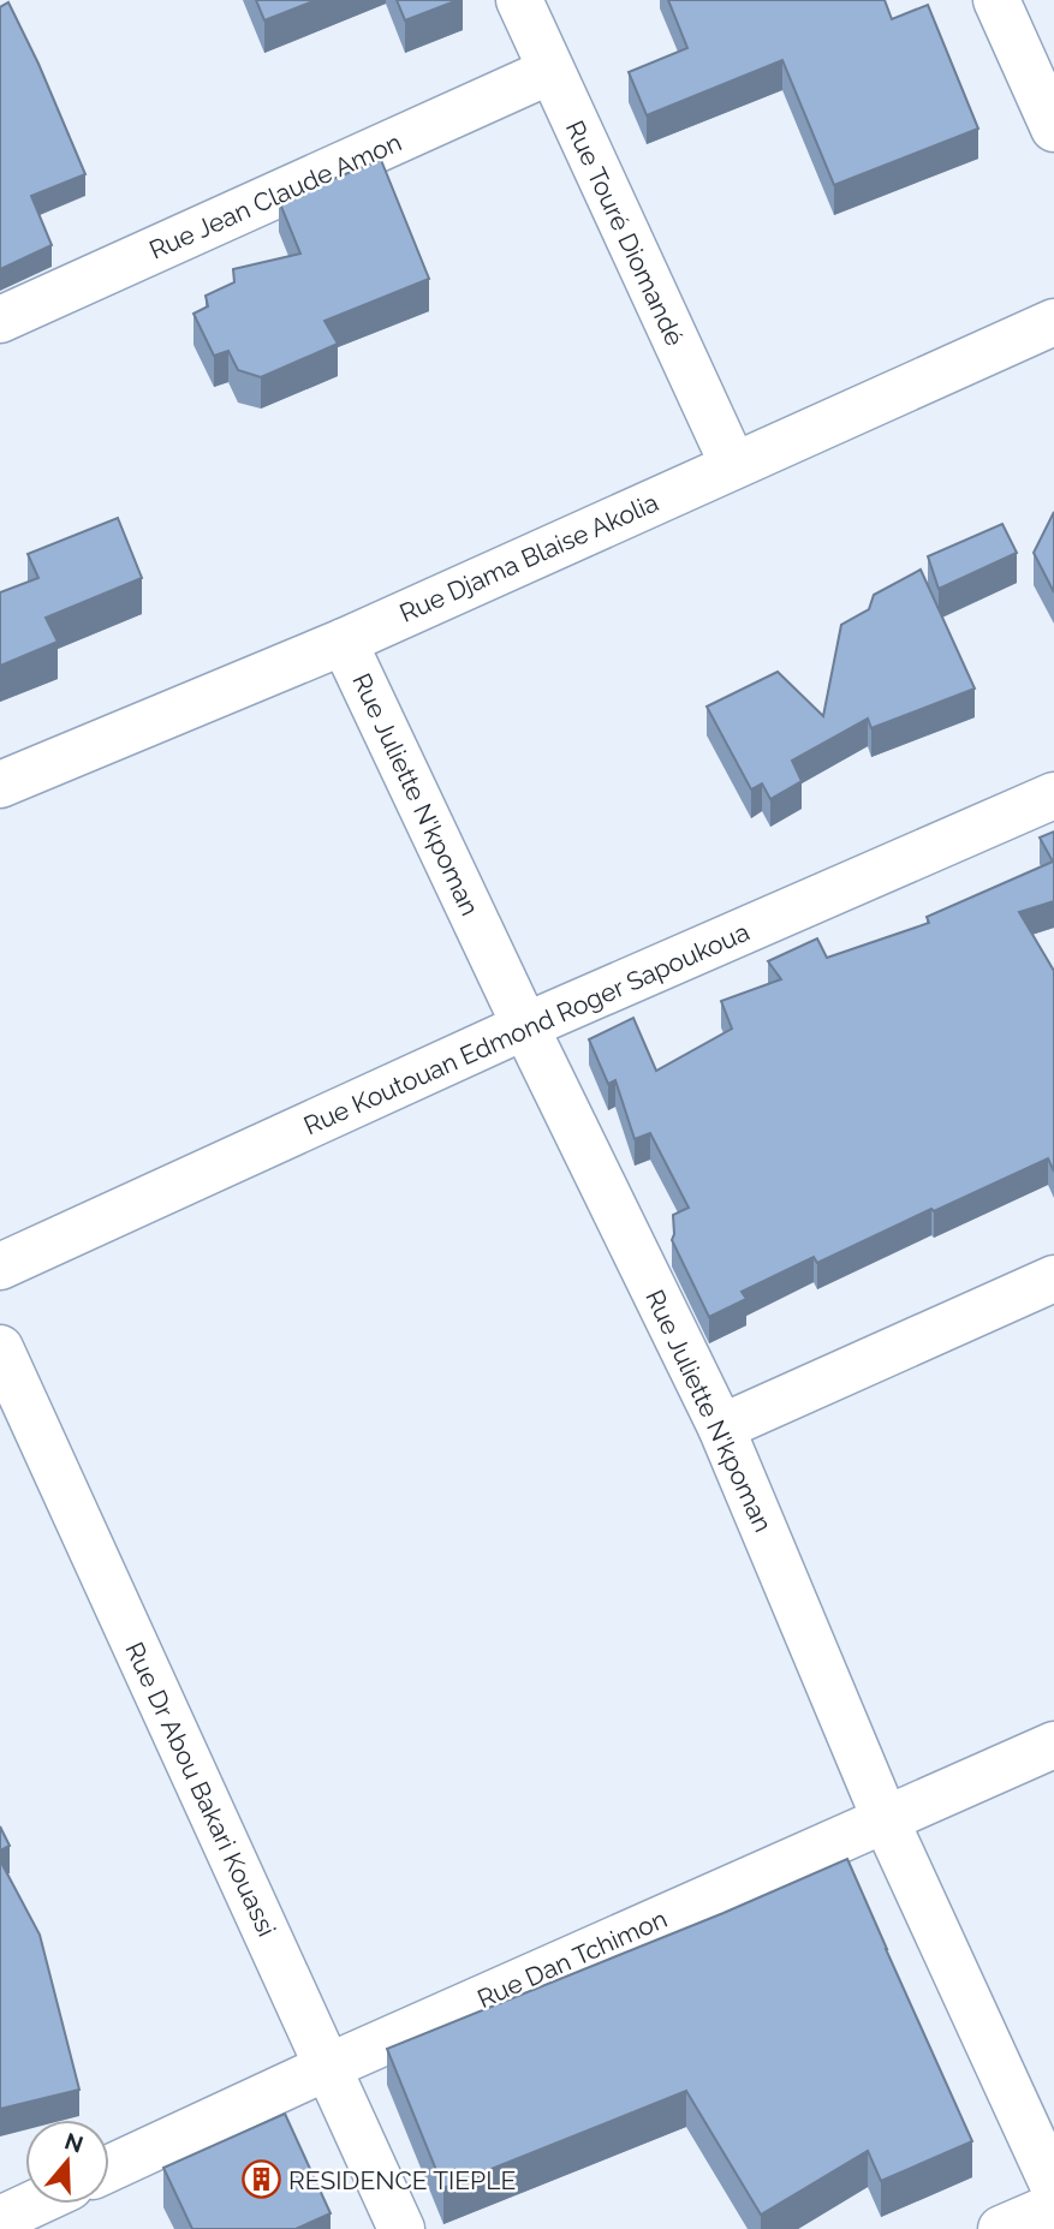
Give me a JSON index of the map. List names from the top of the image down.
{
  "streets": {
    "street": [
      "Rue Jean Claude Amon",
      "Rue Touré Diomandé",
      "Rue Djama Blaise Akolia",
      "Rue Juliette N'kpoman",
      "Rue Koutouan Edmond Roger Sapoukoua",
      "Rue Dr Abou Bakari Kouassi",
      "Rue Dan Tchimon"
    ]
  },
  "crossings": [
    ["Rue Jean Claude Amon", "Rue Touré Diomandé"],
    ["Rue Touré Diomandé", "Rue Djama Blaise Akolia"],
    ["Rue Djama Blaise Akolia", "Rue Juliette N'kpoman"],
    ["Rue Juliette N'kpoman", "Rue Koutouan Edmond Roger Sapoukoua"],
    ["Rue Juliette N'kpoman", "Rue Dan Tchimon"],
    ["Rue Dr Abou Bakari Kouassi", "Rue Dan Tchimon"]
  ],
  "places": {
    "building": ["RESIDENCE TIEPLE"]
  },
  "north": "top"
}
